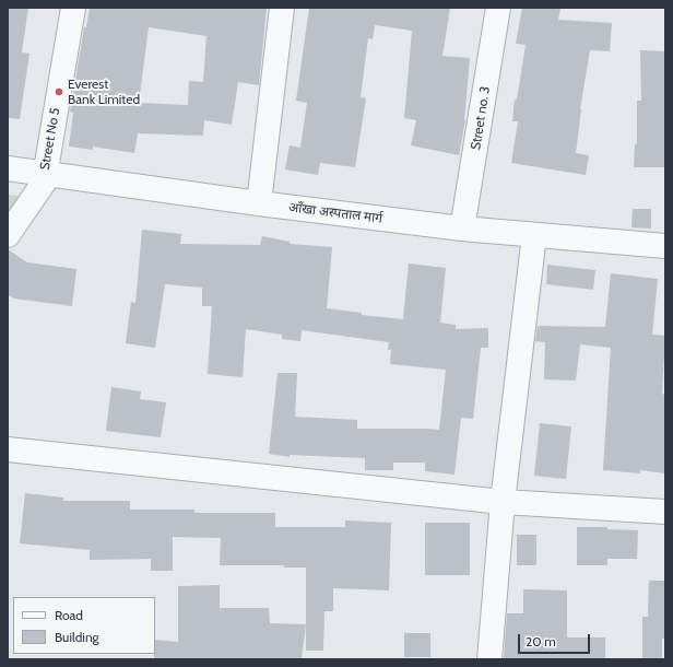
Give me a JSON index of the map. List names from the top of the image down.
{
  "streets": {
    "street": ["Street no. 3", "Street No 5", "आँखा अस्पताल मार्ग"]
  },
  "crossings": [
    ["Street no. 3", "आँखा अस्पताल मार्ग"],
    ["Street No 5", "आँखा अस्पताल मार्ग"]
  ],
  "places": ["Everest Bank Limited"],
  "legend": ["Road", "Building"],
  "scale_bar": "20 m"
}
